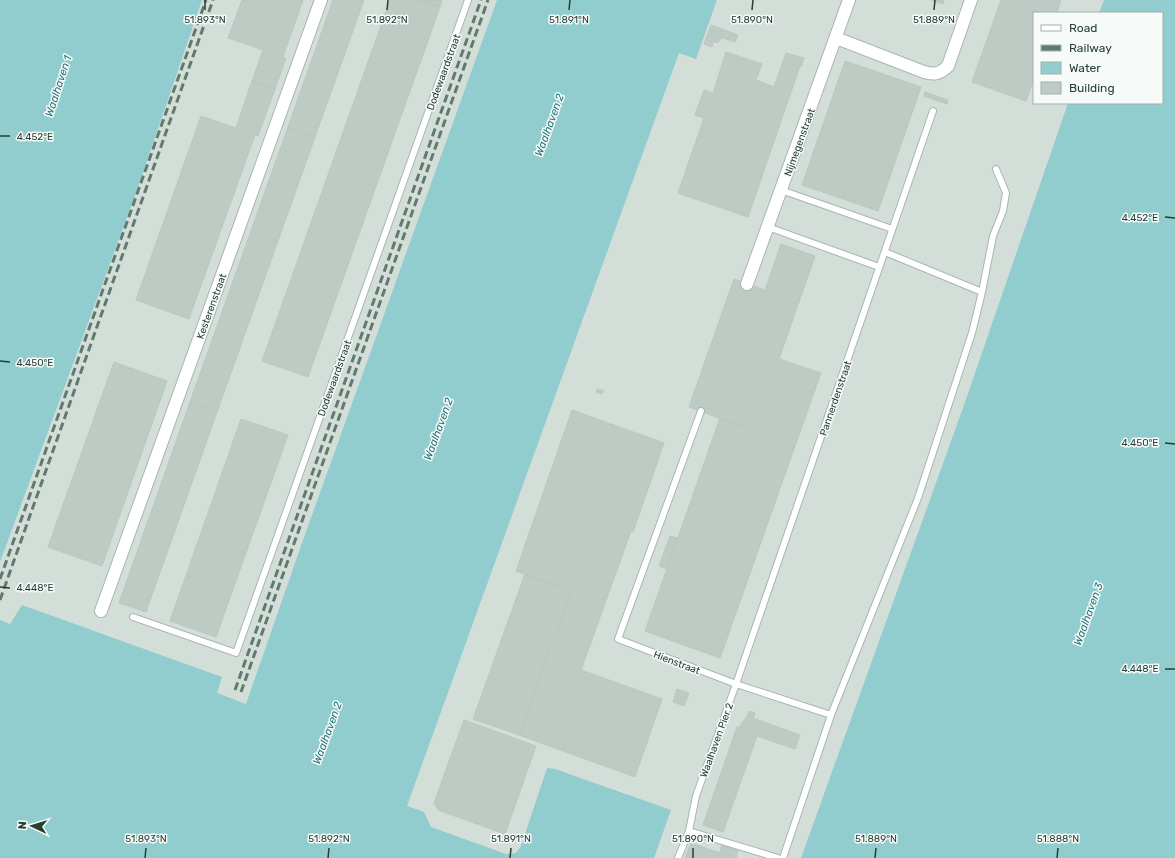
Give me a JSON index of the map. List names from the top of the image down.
{
  "streets": {
    "street": ["Nijmegenstraat", "Kesterenstraat"],
    "lane": [
      "Dodewaardstraat",
      "Pannerdenstraat",
      "Hienstraat",
      "Waalhaven Pier 2"
    ]
  },
  "crossings": [
    ["Pannerdenstraat", "Hienstraat"],
    ["Pannerdenstraat", "Waalhaven Pier 2"],
    ["Hienstraat", "Waalhaven Pier 2"]
  ],
  "water": ["Waalhaven 1", "Waalhaven 2", "Waalhaven 3"],
  "legend": [
    "Road",
    "Railway",
    "Water",
    "Building"
  ],
  "north": "left",
  "coordinates": [
    "51.893°N",
    "51.892°N",
    "51.891°N",
    "51.890°N",
    "51.889°N",
    "4.452°E",
    "4.450°E",
    "4.448°E",
    "51.888°N"
  ]
}
